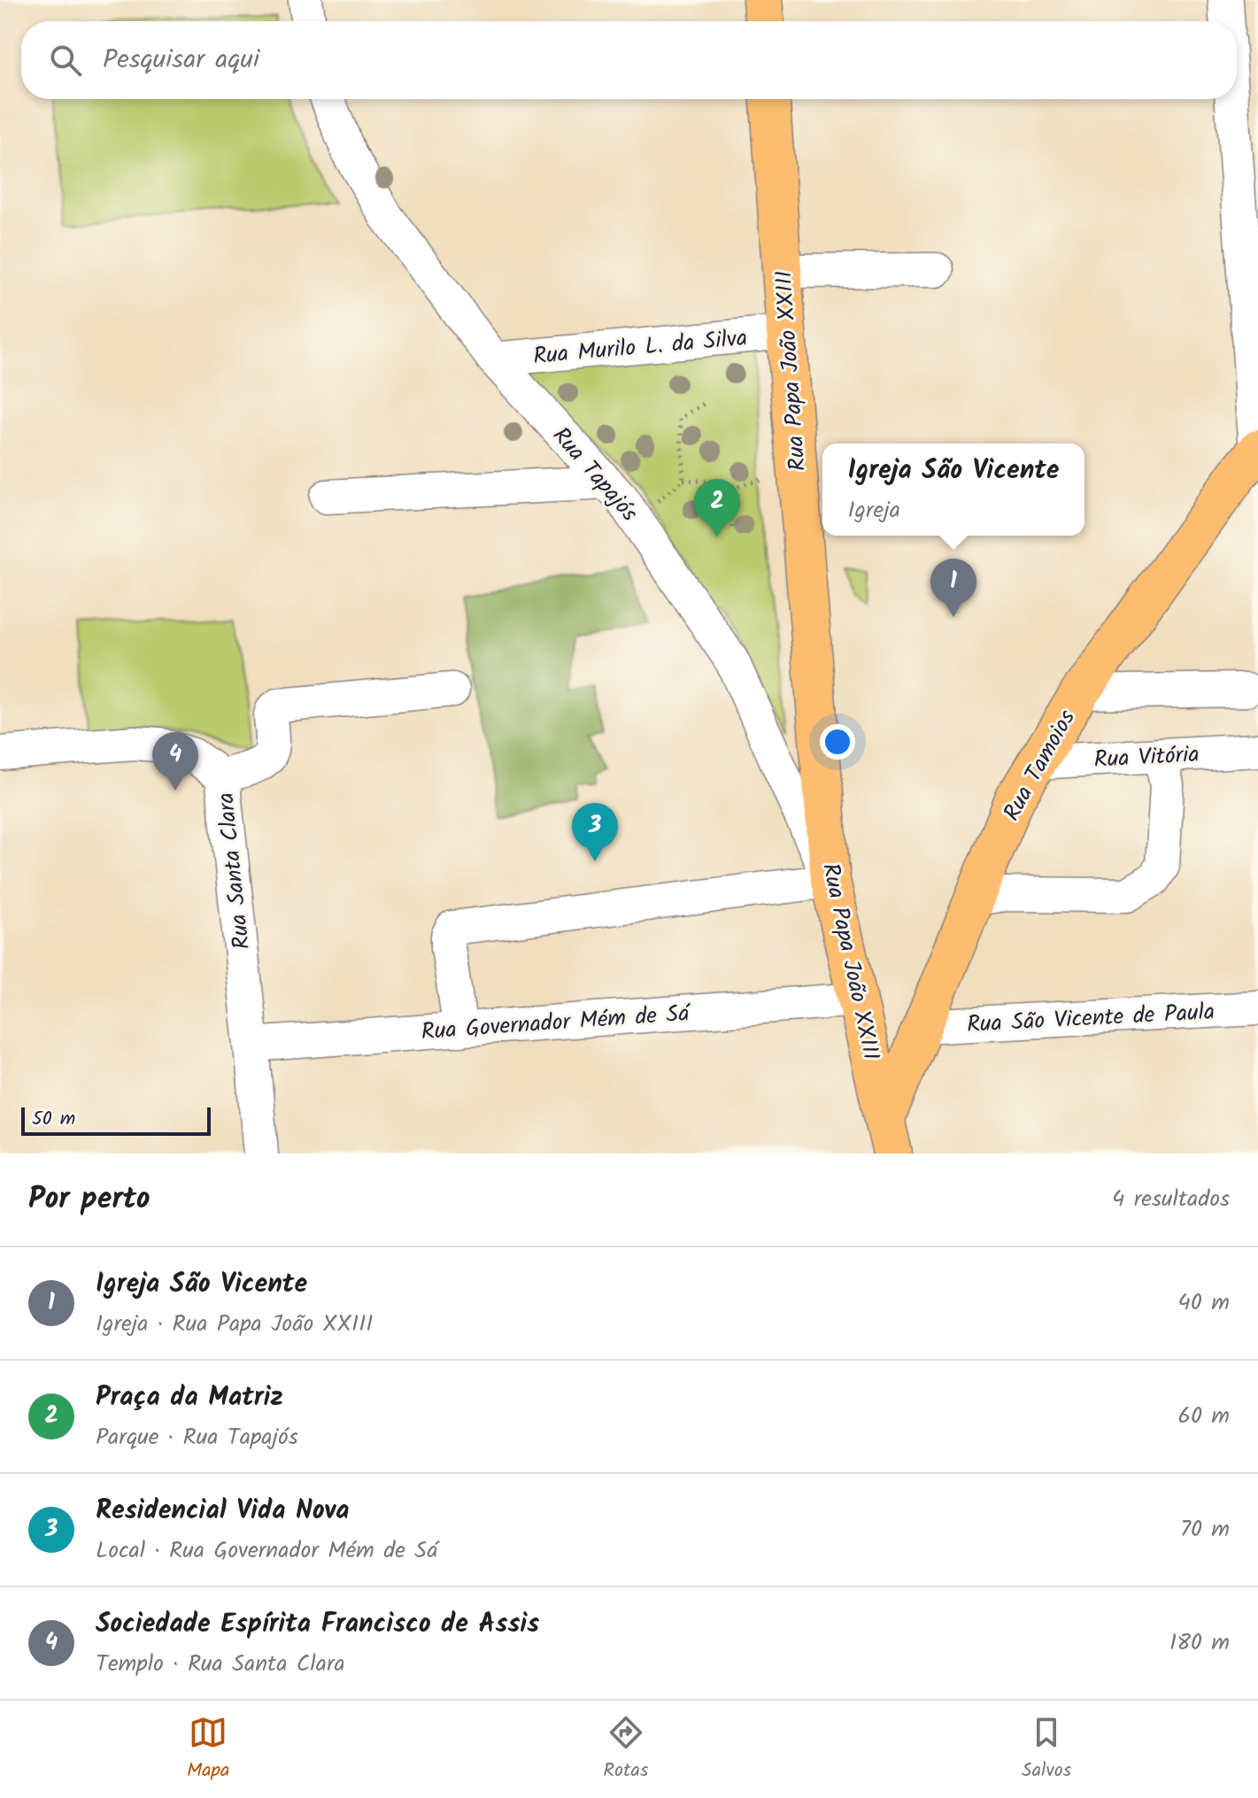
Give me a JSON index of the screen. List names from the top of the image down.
{
  "streets": {
    "main road": ["Rua Papa João XXIII", "Rua Tamoios"],
    "street": [
      "Rua Murilo L. da Silva",
      "Rua Tapajós",
      "Rua Vitória",
      "Rua Santa Clara",
      "Rua São Vicente de Paula",
      "Rua Governador Mém de Sá"
    ]
  },
  "crossings": [
    ["Rua Murilo L. da Silva", "Rua Papa João XXIII"],
    ["Rua Murilo L. da Silva", "Rua Tapajós"],
    ["Rua Papa João XXIII", "Rua Tapajós"],
    ["Rua Papa João XXIII", "Rua Tamoios"],
    ["Rua Papa João XXIII", "Rua Governador Mém de Sá"],
    ["Rua Vitória", "Rua Tamoios"],
    ["Rua Tamoios", "Rua São Vicente de Paula"],
    ["Rua Santa Clara", "Rua Governador Mém de Sá"]
  ],
  "scale_bar": "50 m",
  "page": {
    "search": "Pesquisar aqui",
    "popup": ["Igreja São Vicente", "Igreja"],
    "pins": [
      "2",
      "1",
      "4",
      "3"
    ],
    "scale": "50 m",
    "heading": ["Por perto", "4 resultados"],
    "list": [
      {
        "mark": "1",
        "name": "Igreja São Vicente",
        "note": "Igreja · Rua Papa João XXIII",
        "value": "40 m"
      },
      {
        "mark": "2",
        "name": "Praça da Matriz",
        "note": "Parque · Rua Tapajós",
        "value": "60 m"
      },
      {
        "mark": "3",
        "name": "Residencial Vida Nova",
        "note": "Local · Rua Governador Mém de Sá",
        "value": "70 m"
      },
      {
        "mark": "4",
        "name": "Sociedade Espírita Francisco de Assis",
        "note": "Templo · Rua Santa Clara",
        "value": "180 m"
      }
    ],
    "nav": ["Mapa", "Rotas", "Salvos"]
  }
}
